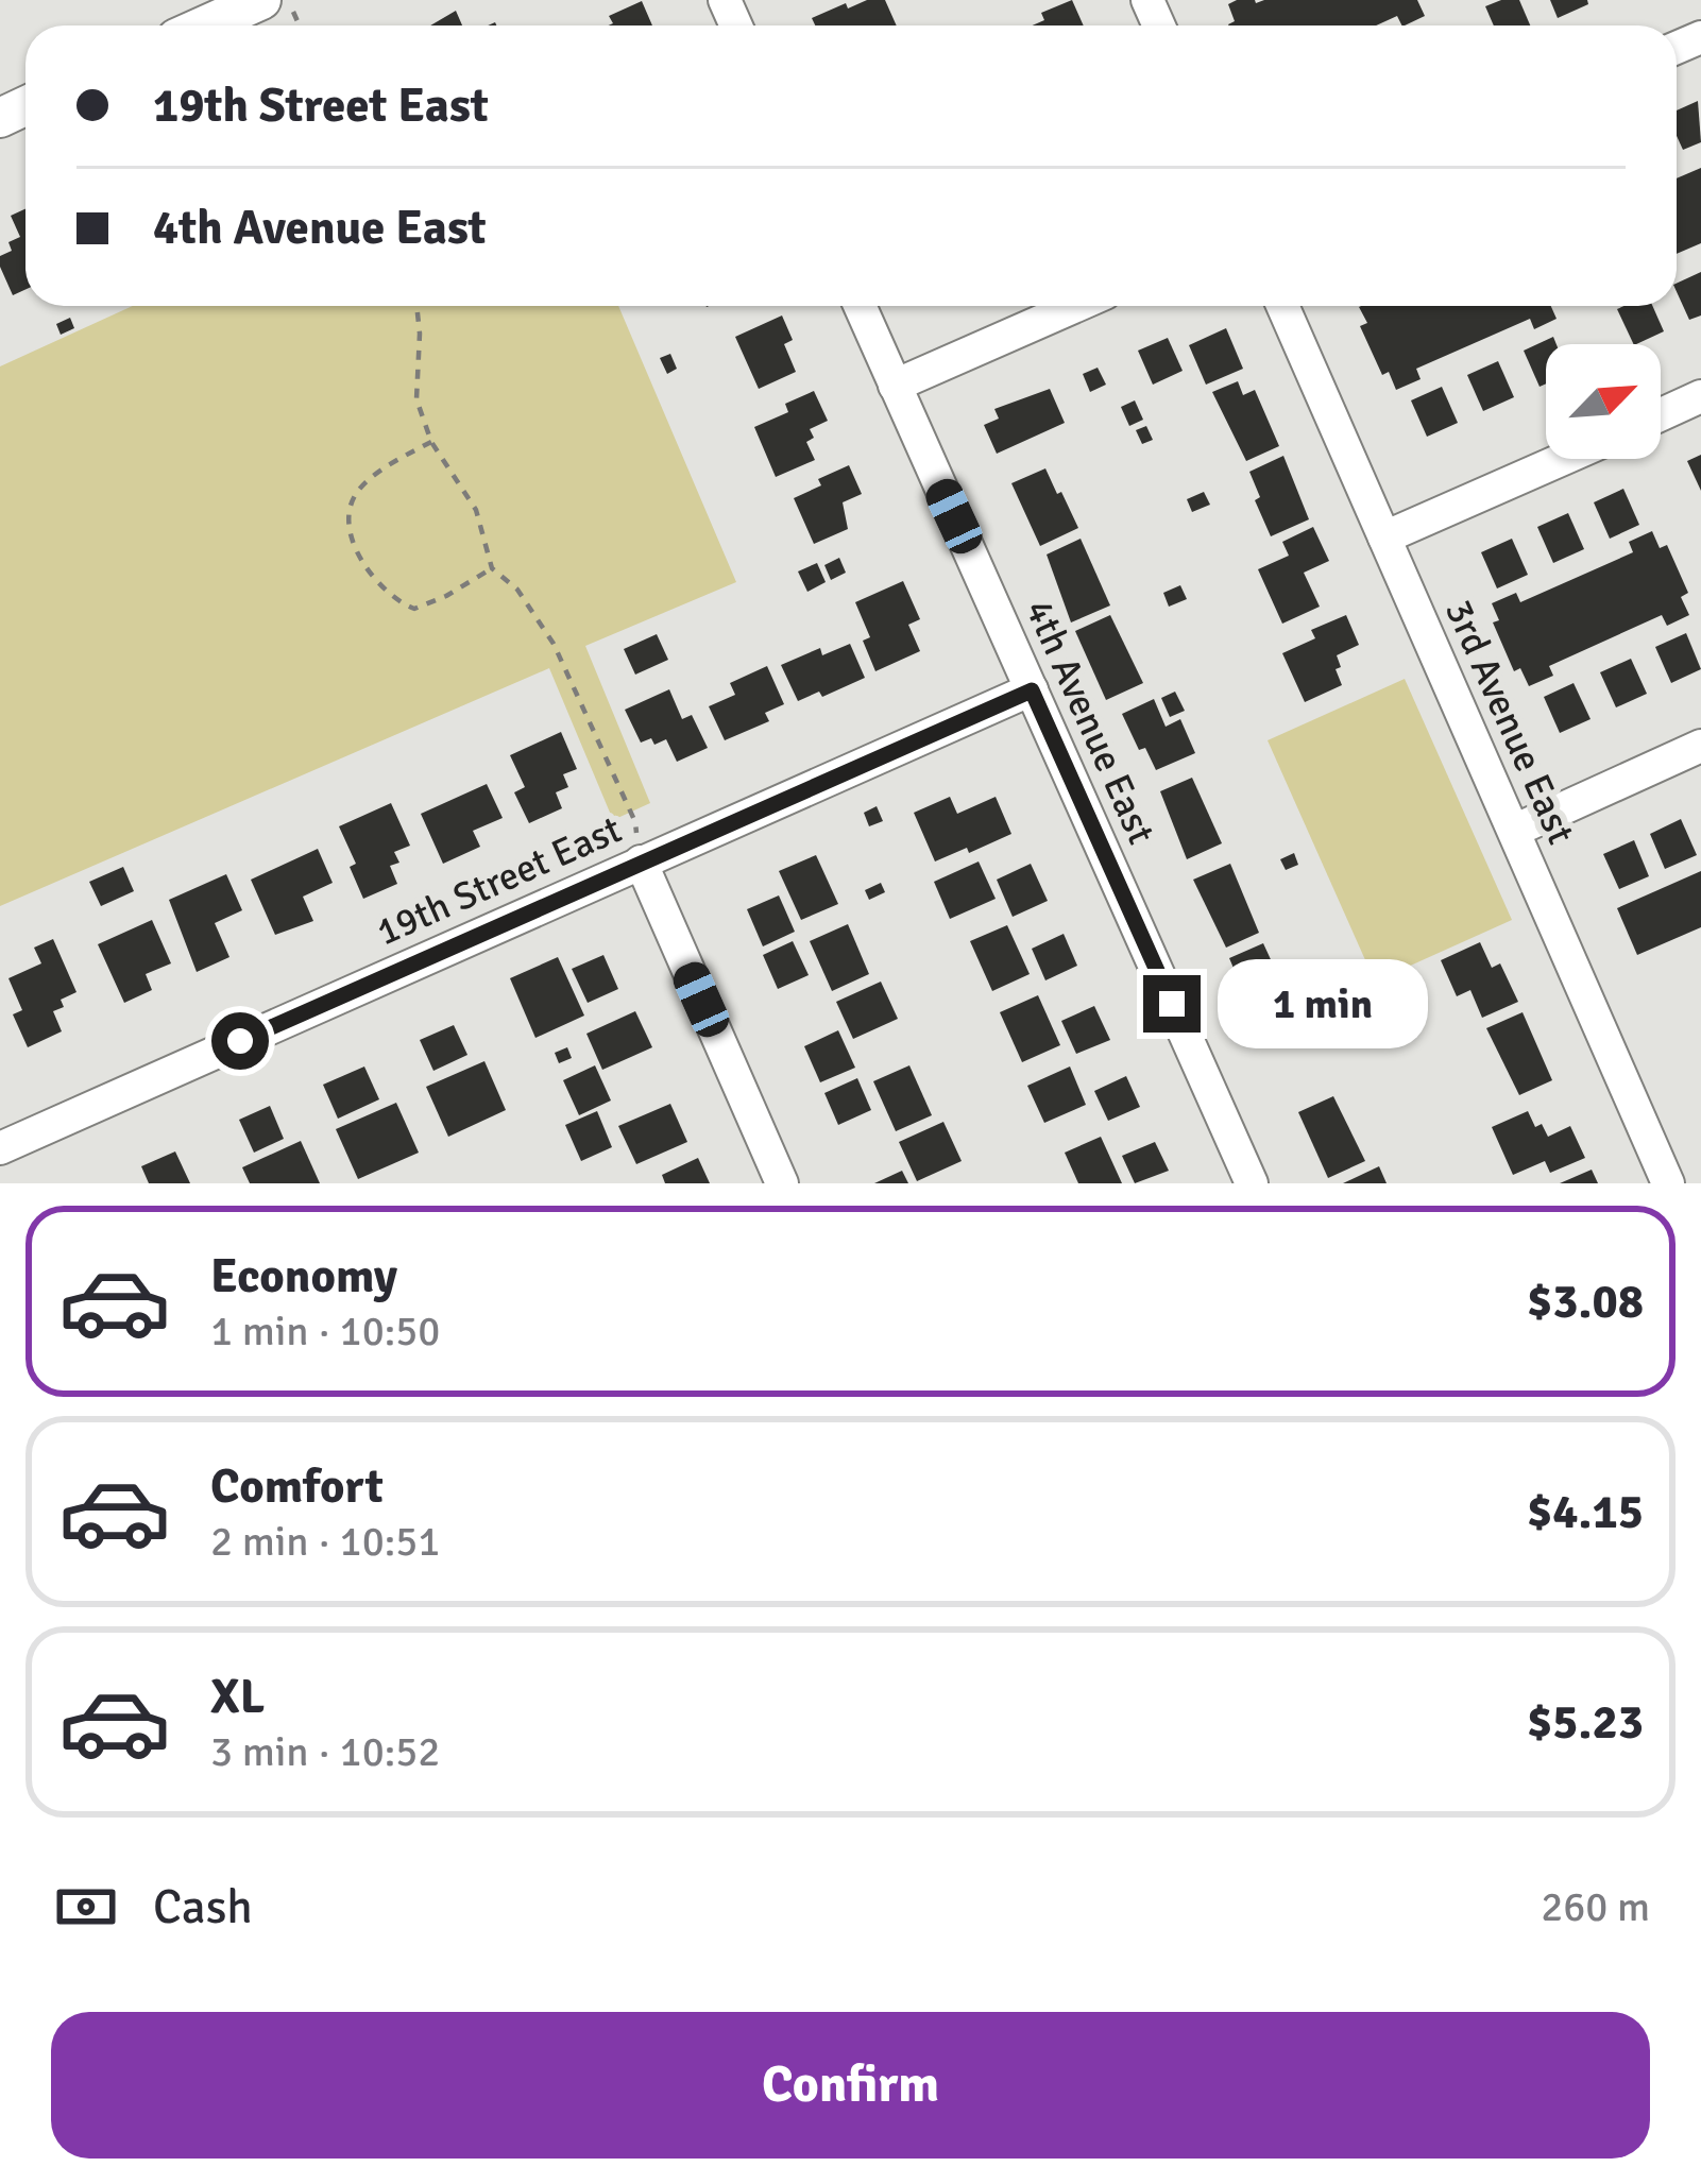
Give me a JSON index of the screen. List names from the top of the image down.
{
  "streets": {
    "street": ["4th Avenue East", "3rd Avenue East", "19th Street East"]
  },
  "crossings": [
    ["4th Avenue East", "19th Street East"]
  ],
  "north": "top right",
  "page": {
    "banner": ["19th Street East", "4th Avenue East"],
    "bubble": "1 min",
    "list": [
      {
        "name": "Economy",
        "note": "1 min · 10:50",
        "value": "$3.08"
      },
      {
        "name": "Comfort",
        "note": "2 min · 10:51",
        "value": "$4.15"
      },
      {
        "name": "XL",
        "note": "3 min · 10:52",
        "value": "$5.23"
      }
    ],
    "pay": ["Cash", "260 m"],
    "buttons": "Confirm"
  }
}
